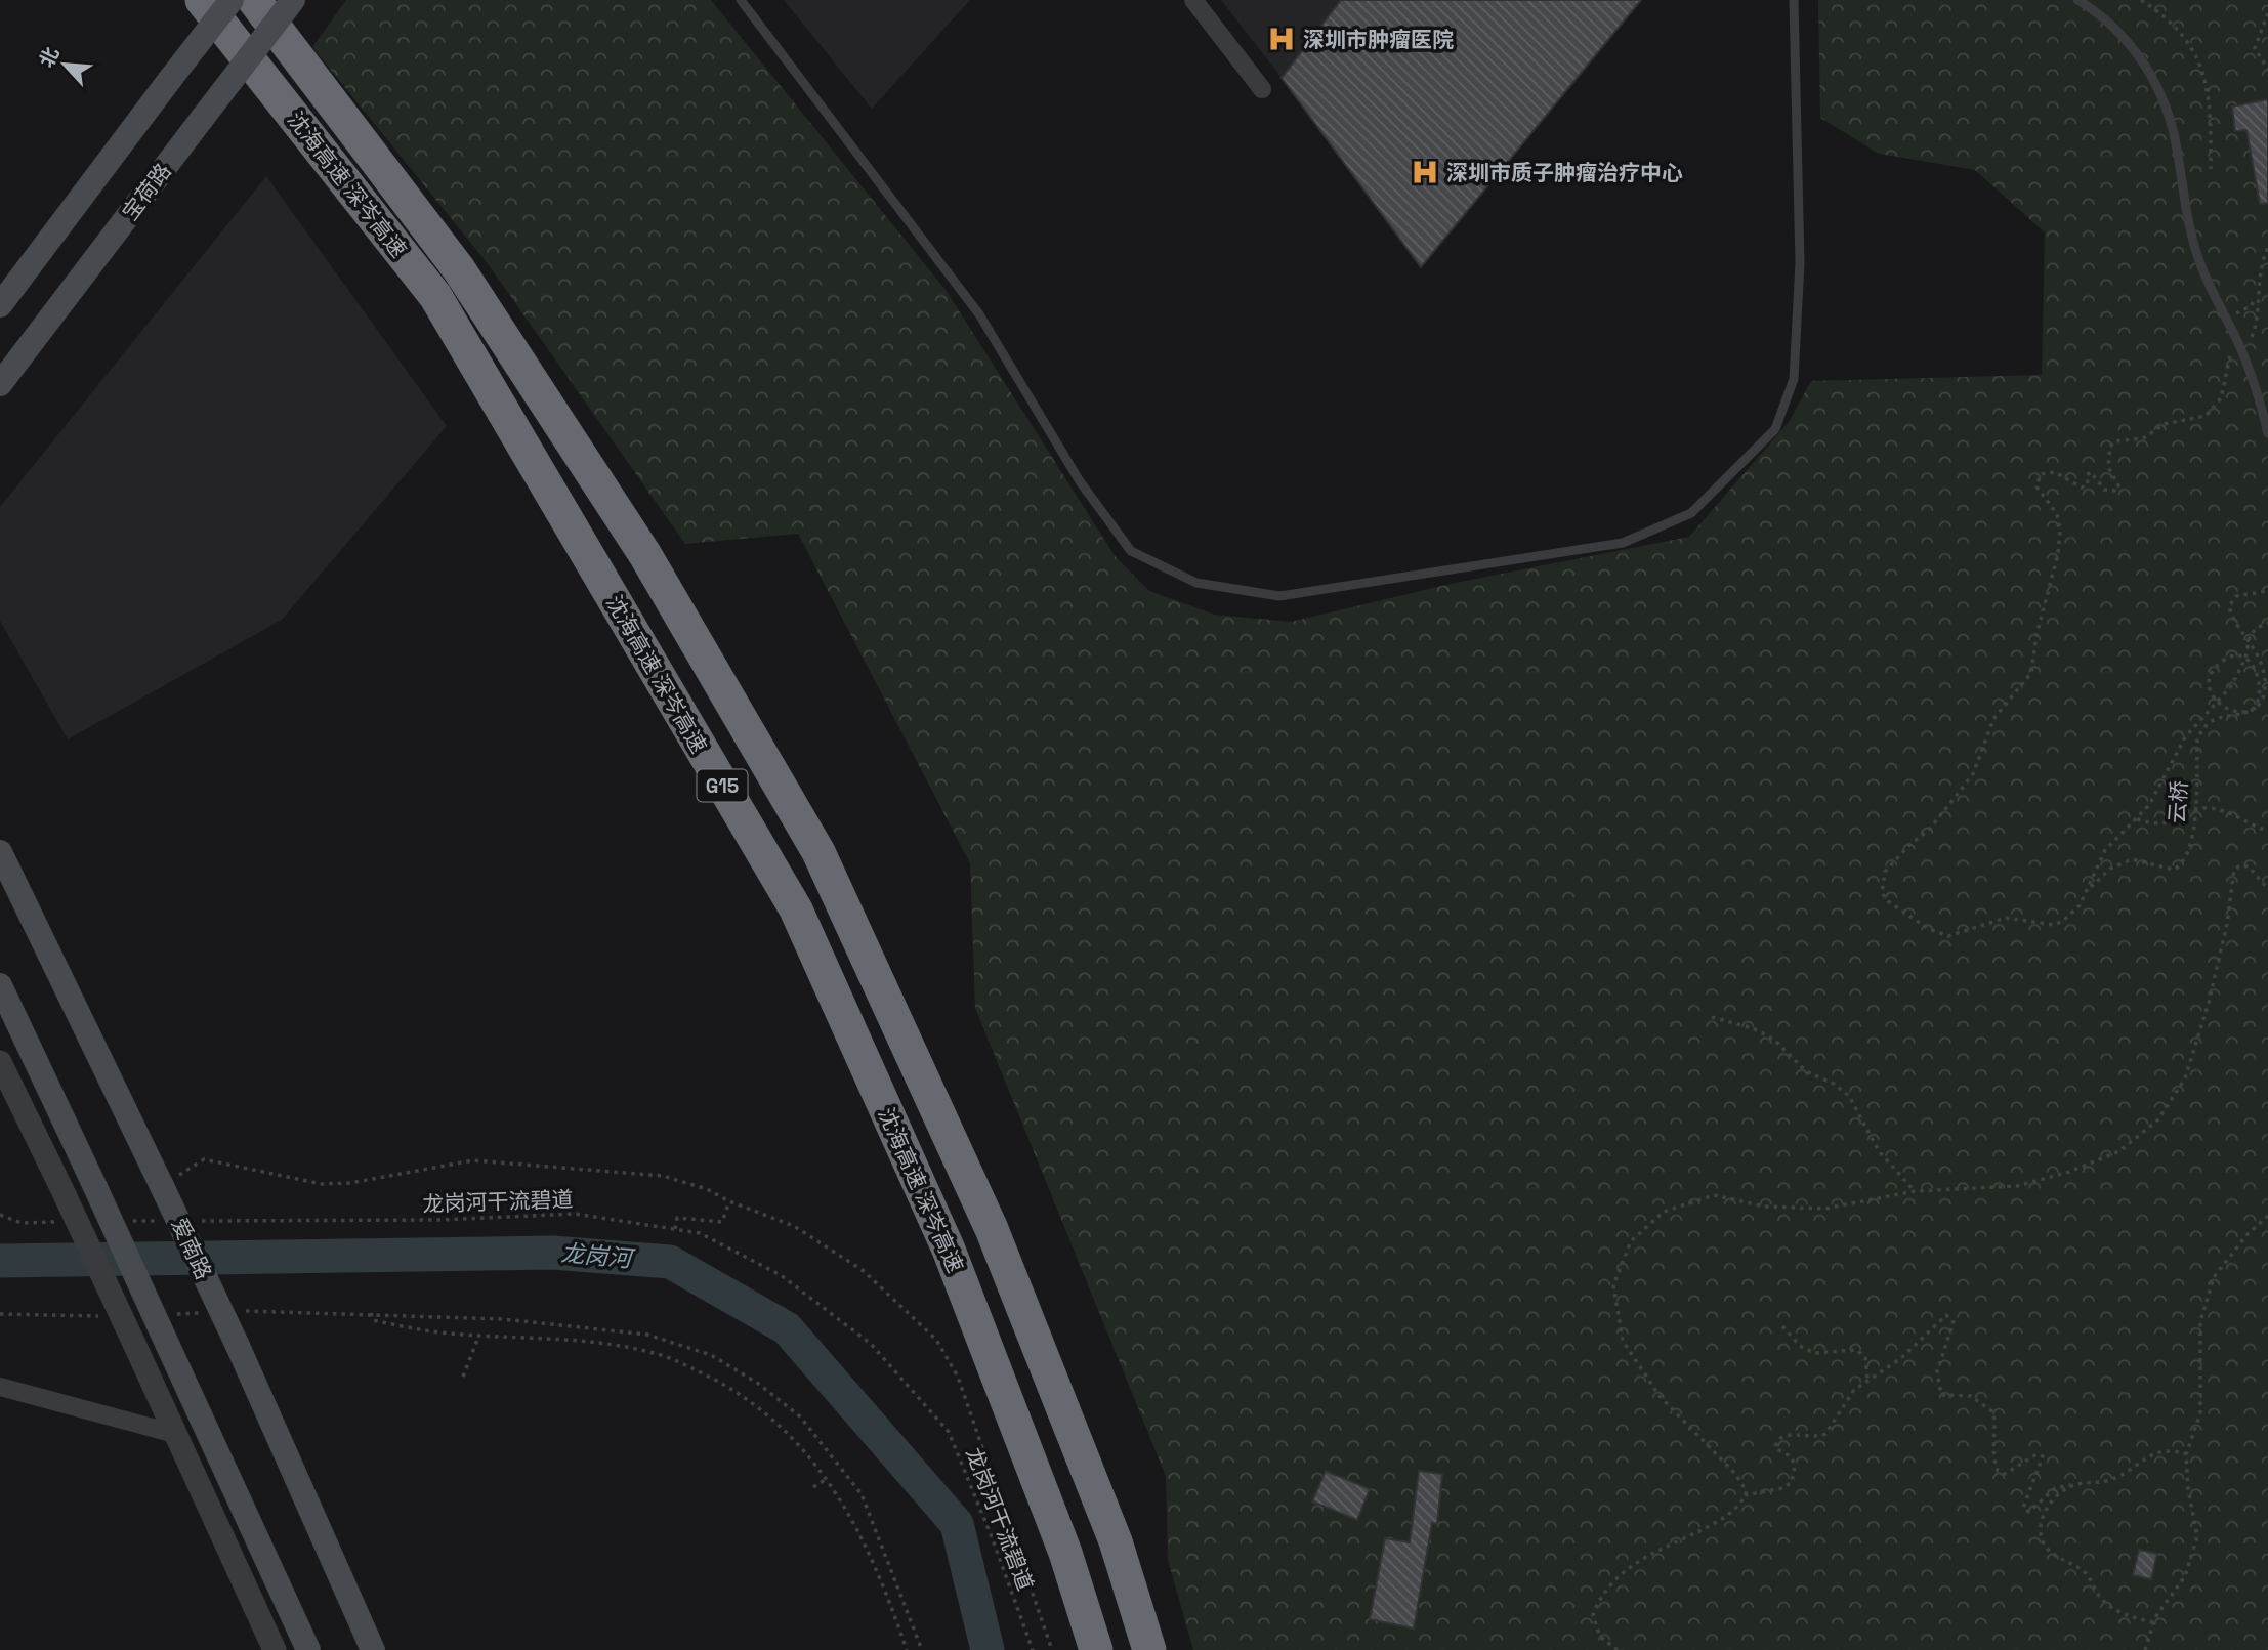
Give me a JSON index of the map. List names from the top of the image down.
{
  "streets": {
    "highway": ["沈海高速 深岑高速", "G15"],
    "main road": ["宝荷路", "爱南路"],
    "path": ["云桥", "龙岗河干流碧道"]
  },
  "water": ["龙岗河"],
  "places": {
    "hospital": ["深圳市肿瘤医院", "深圳市质子肿瘤治疗中心"]
  },
  "north": "top left"
}
